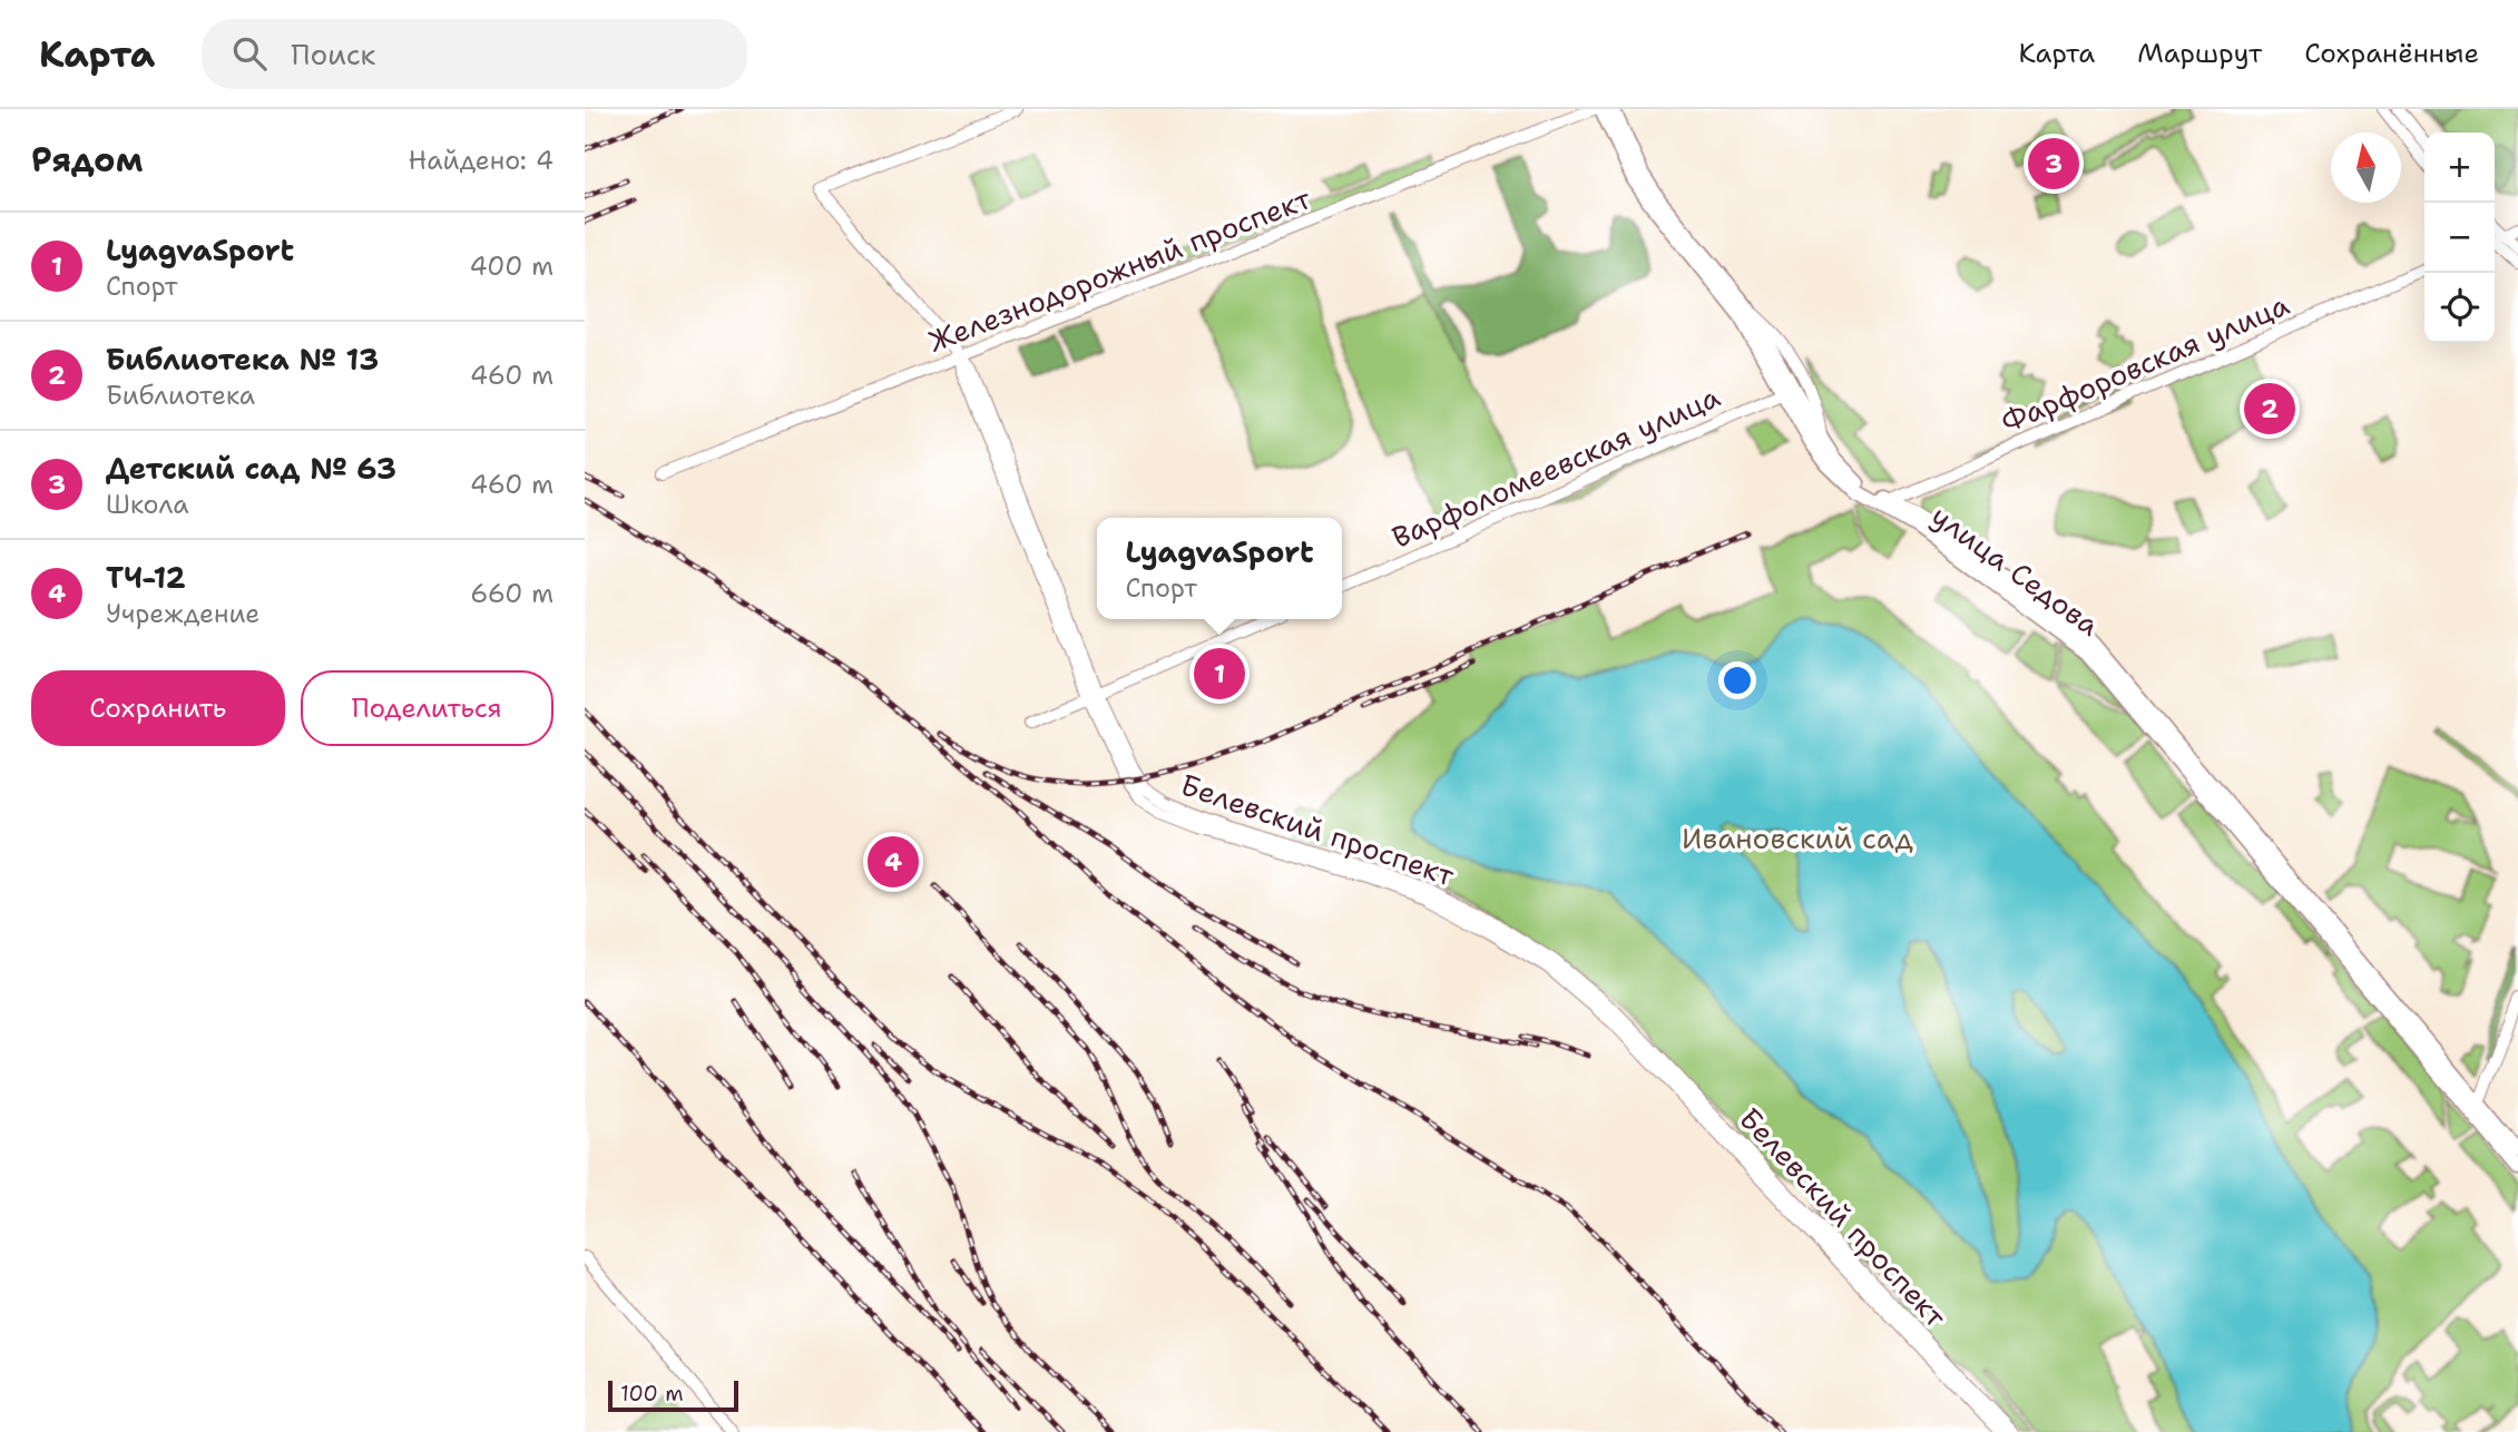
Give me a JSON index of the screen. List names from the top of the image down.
{
  "streets": {
    "main road": ["улица Седова"],
    "street": [
      "Железнодорожный проспект",
      "Фарфоровская улица",
      "Варфоломеевская улица",
      "Белевский проспект"
    ]
  },
  "crossings": [
    ["Железнодорожный проспект", "Белевский проспект"],
    ["Фарфоровская улица", "улица Седова"],
    ["Варфоломеевская улица", "улица Седова"]
  ],
  "parks": ["Ивановский сад"],
  "scale_bar": "100 m",
  "north": "top",
  "page": {
    "header": "Карта",
    "search": "Поиск",
    "nav": ["Карта", "Маршрут", "Сохранённые"],
    "heading": ["Рядом", "Найдено: 4"],
    "map_buttons": ["+", "−"],
    "pins": [
      "3",
      "2",
      "1",
      "4"
    ],
    "list": [
      {
        "mark": "1",
        "name": "LyagvaSport",
        "note": "Спорт",
        "value": "400 m"
      },
      {
        "mark": "2",
        "name": "Библиотека № 13",
        "note": "Библиотека",
        "value": "460 m"
      },
      {
        "mark": "3",
        "name": "Детский сад № 63",
        "note": "Школа",
        "value": "460 m"
      },
      {
        "mark": "4",
        "name": "ТЧ-12",
        "note": "Учреждение",
        "value": "660 m"
      }
    ],
    "popup": ["LyagvaSport", "Спорт"],
    "buttons": ["Сохранить", "Поделиться"],
    "scale": "100 m"
  }
}
